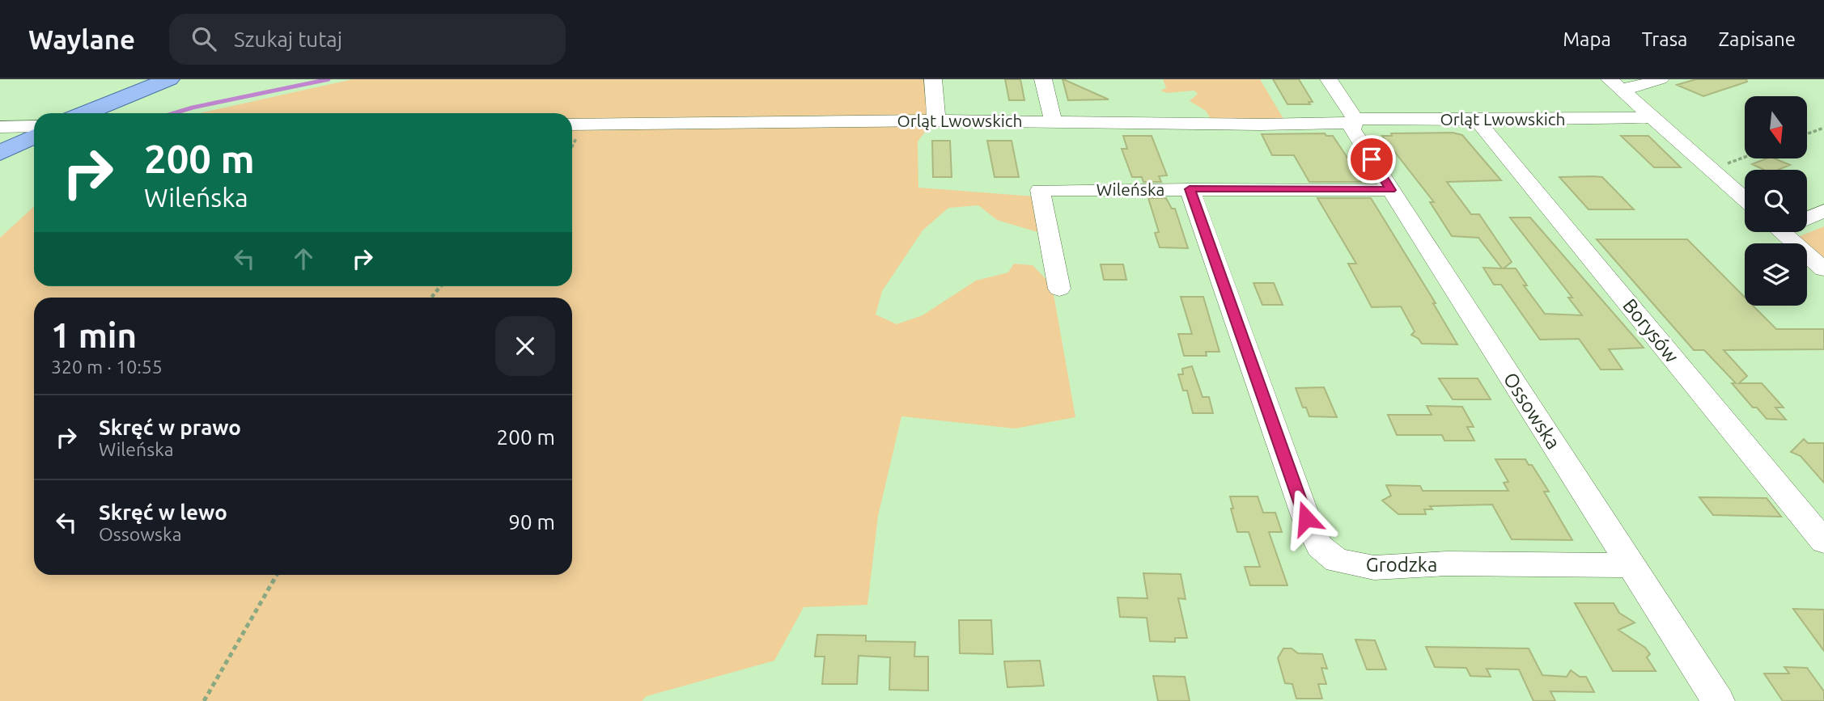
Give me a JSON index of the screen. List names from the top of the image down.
{
  "streets": {
    "street": [
      "Orląt Lwowskich",
      "Wileńska",
      "Borysów",
      "Ossowska",
      "Grodzka"
    ]
  },
  "crossings": [
    ["Orląt Lwowskich", "Borysów"],
    ["Orląt Lwowskich", "Ossowska"],
    ["Wileńska", "Ossowska"],
    ["Wileńska", "Grodzka"],
    ["Ossowska", "Grodzka"]
  ],
  "north": "bottom",
  "page": {
    "header": "Waylane",
    "search": "Szukaj tutaj",
    "nav": ["Mapa", "Trasa", "Zapisane"],
    "turn": ["200 m", "Wileńska"],
    "heading": ["1 min", "320 m · 10:55"],
    "list": [
      {
        "name": "Skręć w prawo",
        "note": "Wileńska",
        "value": "200 m"
      },
      {
        "name": "Skręć w lewo",
        "note": "Ossowska",
        "value": "90 m"
      }
    ]
  }
}
